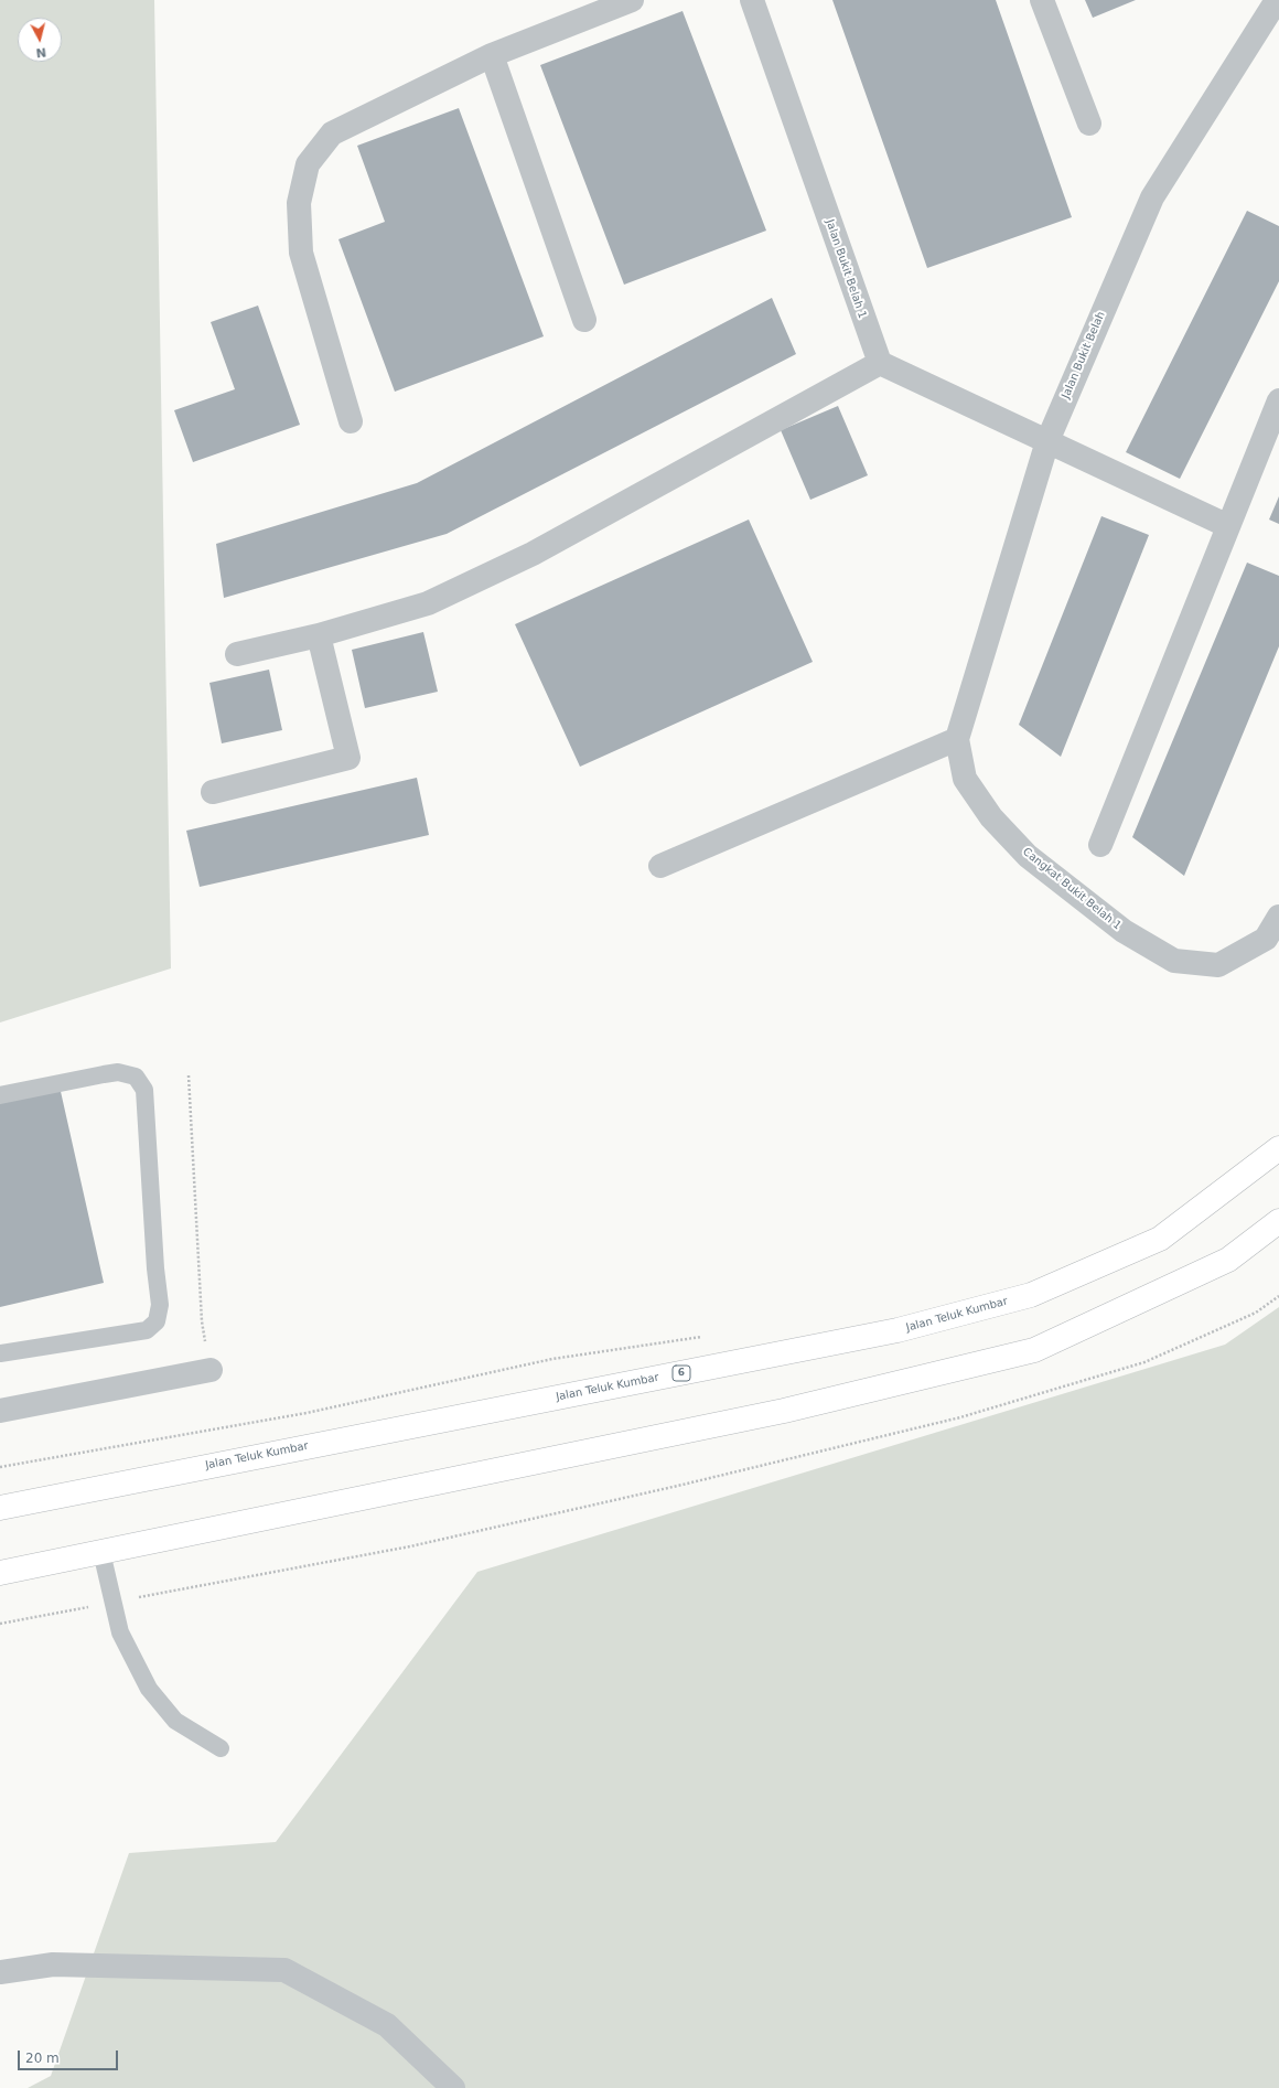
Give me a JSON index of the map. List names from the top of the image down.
{
  "streets": {
    "highway": ["Jalan Teluk Kumbar", "6"],
    "street": ["Jalan Bukit Belah 1", "Jalan Bukit Belah", "Cangkat Bukit Belah 1"]
  },
  "crossings": [
    ["Jalan Bukit Belah", "Cangkat Bukit Belah 1"]
  ],
  "scale_bar": "20 m",
  "north": "bottom"
}
